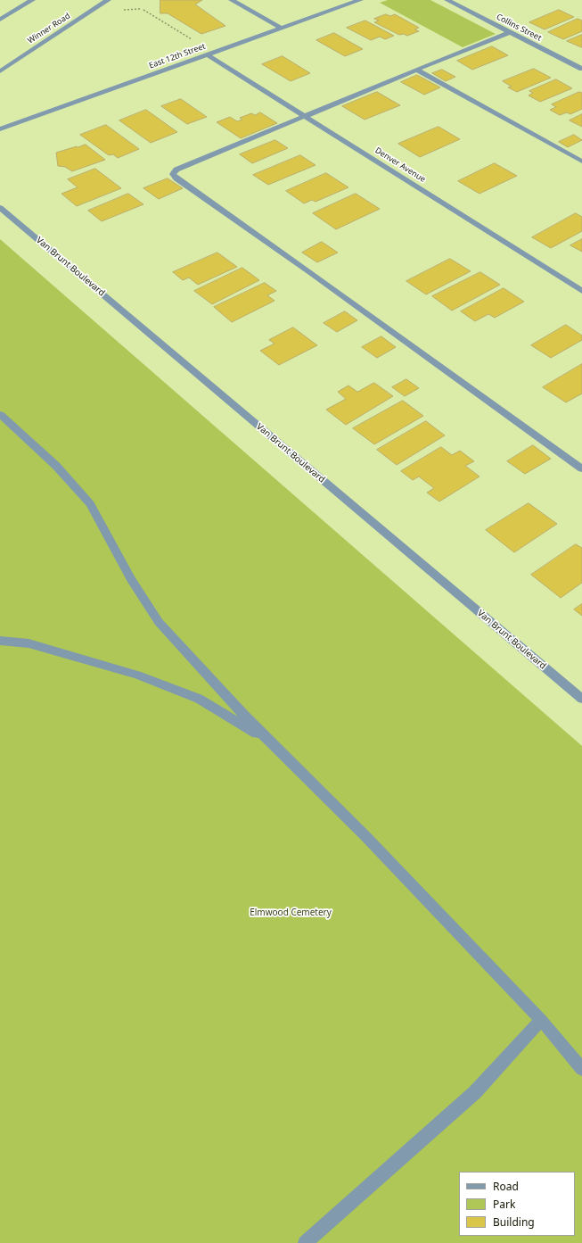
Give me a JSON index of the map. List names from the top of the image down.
{
  "streets": {
    "street": [
      "Collins Street",
      "Winner Road",
      "East 12th Street",
      "Denver Avenue",
      "Van Brunt Boulevard"
    ]
  },
  "crossings": [
    ["East 12th Street", "Denver Avenue"]
  ],
  "parks": ["Elmwood Cemetery"],
  "legend": ["Road", "Park", "Building"]
}
